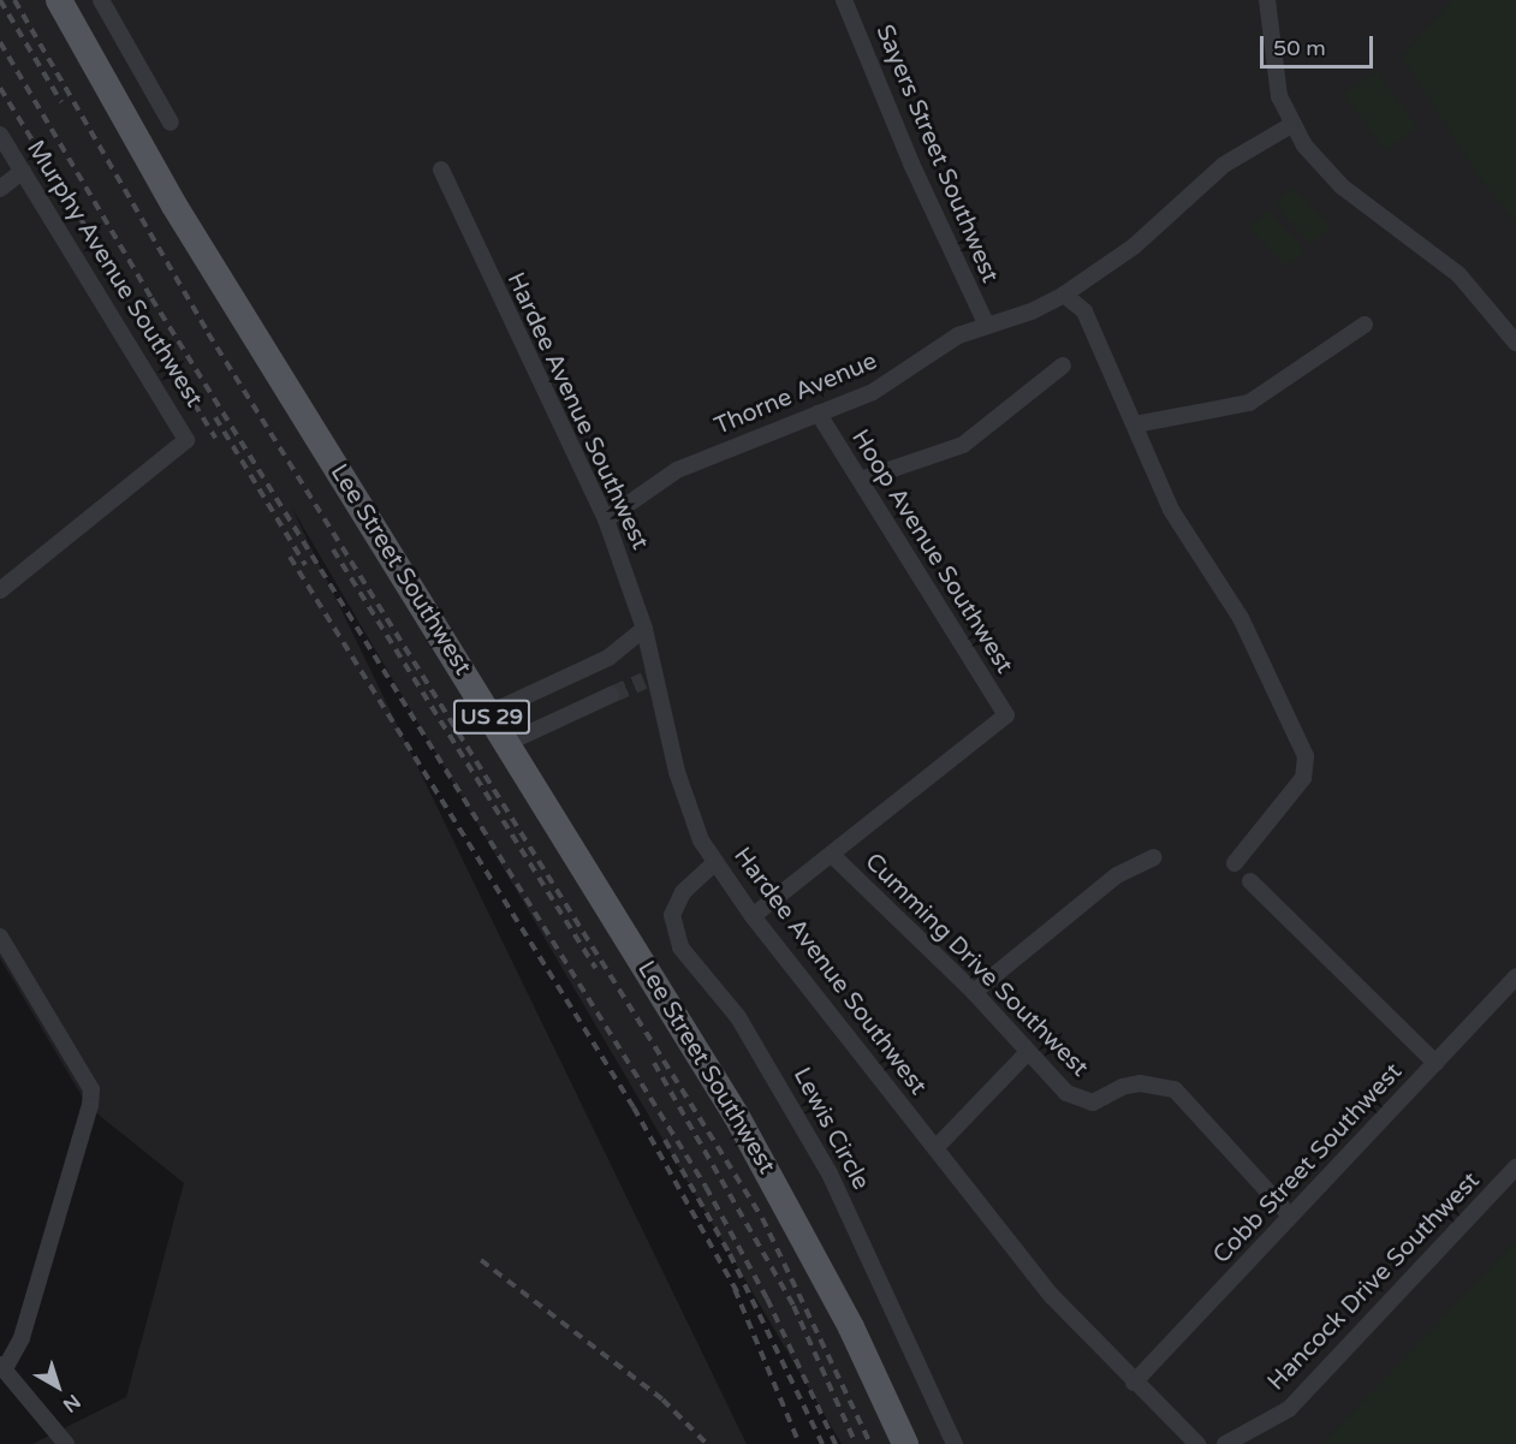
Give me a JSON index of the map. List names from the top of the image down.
{
  "streets": {
    "main road": ["Lee Street Southwest", "US 29"],
    "street": [
      "Sayers Street Southwest",
      "Murphy Avenue Southwest",
      "Thorne Avenue",
      "Hardee Avenue Southwest",
      "Hoop Avenue Southwest",
      "Cumming Drive Southwest",
      "Lewis Circle",
      "Cobb Street Southwest",
      "Hancock Drive Southwest"
    ]
  },
  "crossings": [
    ["Sayers Street Southwest", "Thorne Avenue"],
    ["Thorne Avenue", "Hardee Avenue Southwest"],
    ["Thorne Avenue", "Hoop Avenue Southwest"],
    ["Hardee Avenue Southwest", "Lewis Circle"],
    ["Hardee Avenue Southwest", "Cobb Street Southwest"],
    ["Hoop Avenue Southwest", "Cumming Drive Southwest"],
    ["Cumming Drive Southwest", "Cobb Street Southwest"]
  ],
  "scale_bar": "50 m",
  "north": "bottom right"
}
